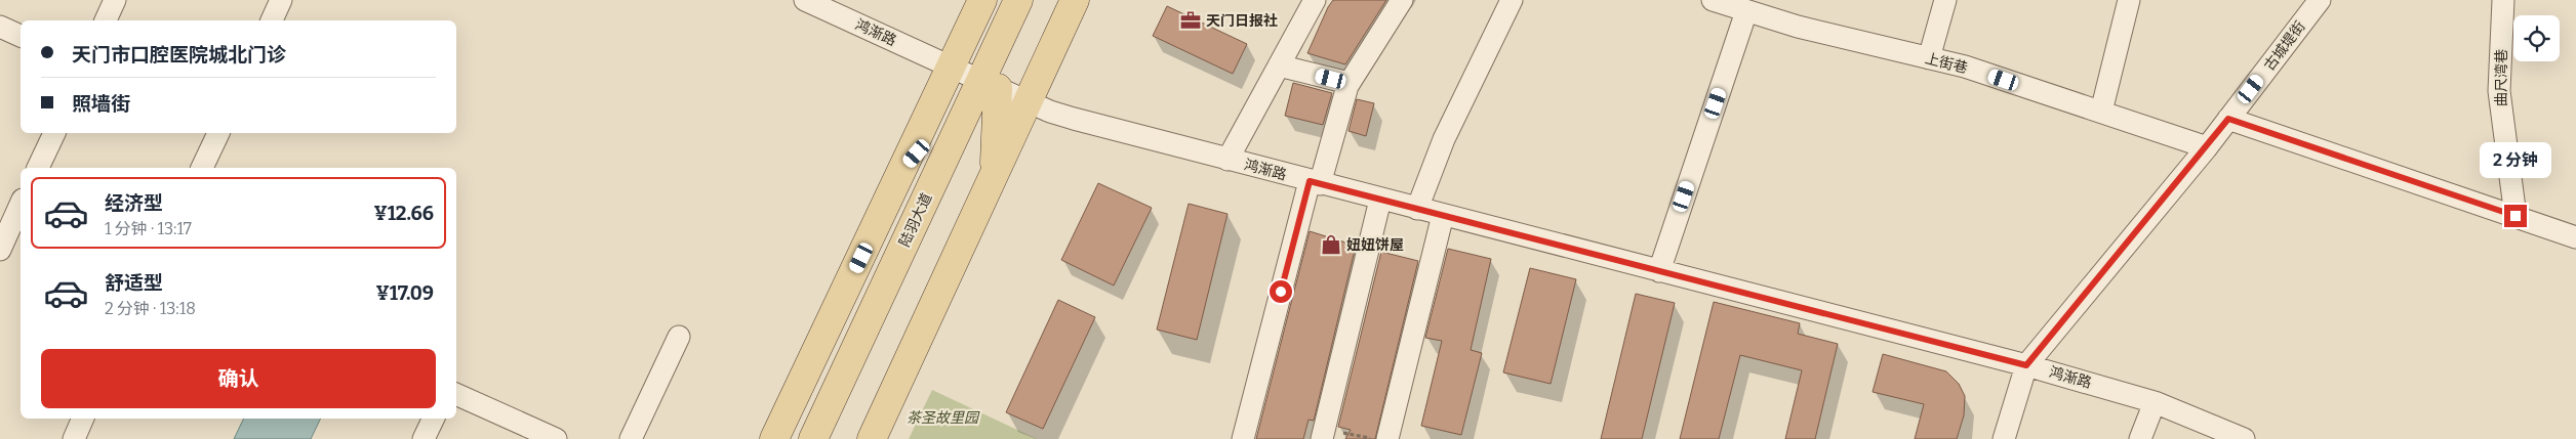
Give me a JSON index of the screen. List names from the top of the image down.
{
  "streets": {
    "main road": ["陆羽大道"],
    "street": [
      "鸿渐路",
      "古城堤街",
      "上街巷",
      "曲尺湾巷"
    ]
  },
  "crossings": [
    ["鸿渐路", "古城堤街"],
    ["鸿渐路", "陆羽大道"],
    ["古城堤街", "上街巷"]
  ],
  "parks": ["茶圣故里园"],
  "places": {
    "office": ["天门日报社"],
    "shop": ["妞妞饼屋"]
  },
  "page": {
    "banner": ["天门市口腔医院城北门诊", "照墙街"],
    "bubble": "2 分钟",
    "list": [
      {
        "name": "经济型",
        "note": "1 分钟 · 13:17",
        "value": "¥12.66"
      },
      {
        "name": "舒适型",
        "note": "2 分钟 · 13:18",
        "value": "¥17.09"
      }
    ],
    "buttons": "确认"
  }
}
